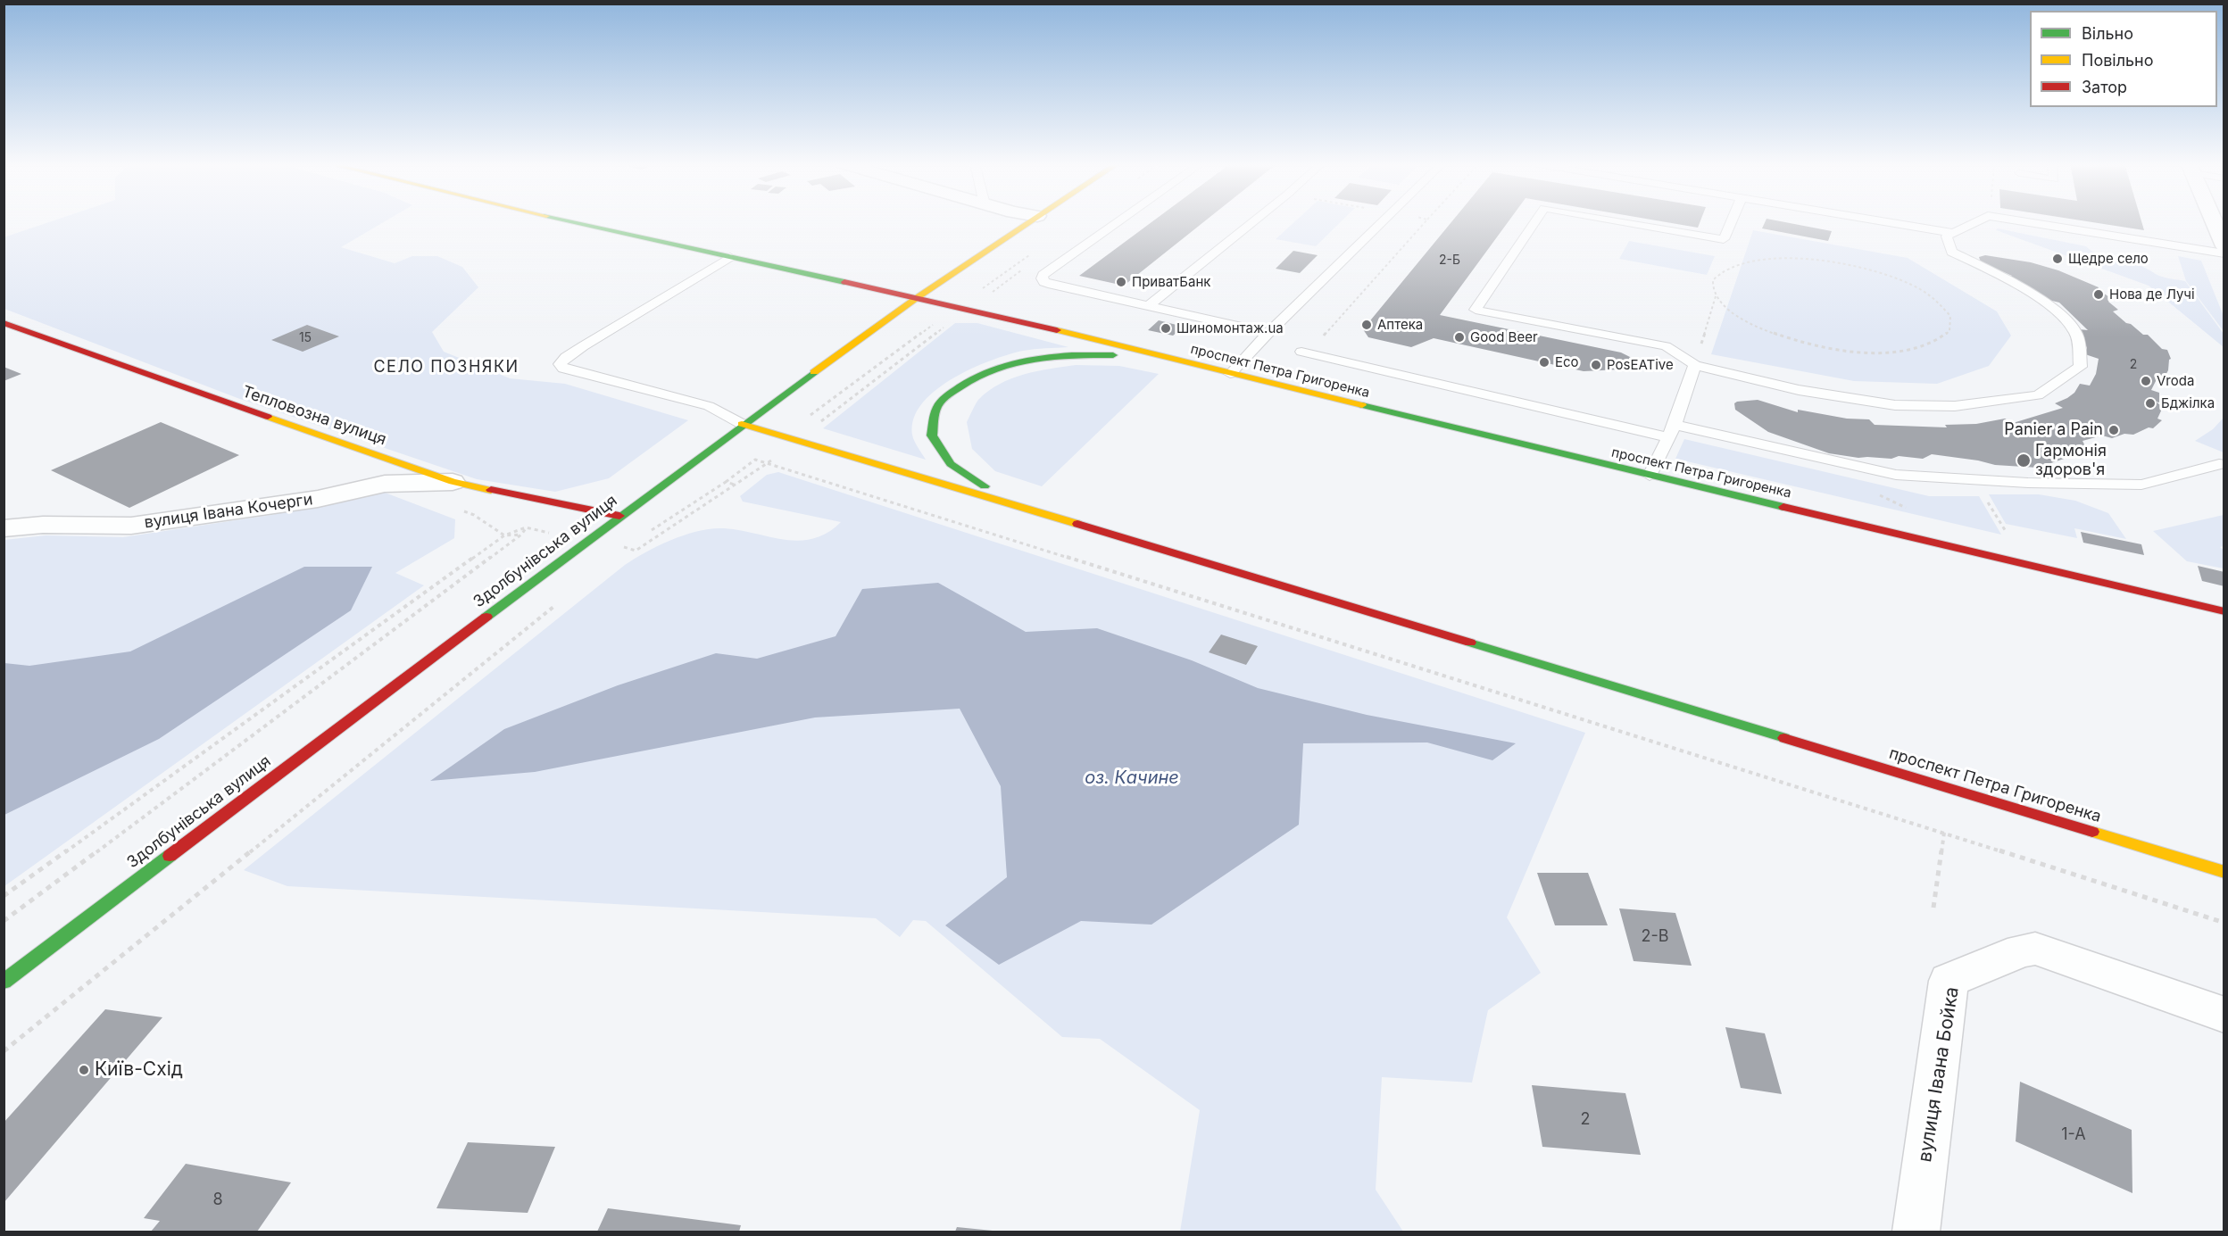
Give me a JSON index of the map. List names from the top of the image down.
{
  "streets": {
    "main road": ["проспект Петра Григоренка", "Тепловозна вулиця", "Здолбунівська вулиця"],
    "street": ["вулиця Івана Кочерги", "вулиця Івана Бойка"]
  },
  "crossings": [
    ["проспект Петра Григоренка", "Здолбунівська вулиця"],
    ["Тепловозна вулиця", "вулиця Івана Кочерги"],
    ["Тепловозна вулиця", "Здолбунівська вулиця"]
  ],
  "districts": ["СЕЛО ПОЗНЯКИ"],
  "water": ["оз. Качине"],
  "places": [
    "Щедре село",
    "ПриватБанк",
    "Нова де Лучі",
    "Аптека",
    "Шиномонтаж.ua",
    "Good Beer",
    "Eco",
    "PosEATive",
    "Vroda",
    "Бджілка",
    "Panier a Pain",
    "Гармонія здоров'я",
    "Київ-Схід"
  ],
  "house_numbers": [
    "2-Б",
    "15",
    "2",
    "2-В",
    "2",
    "1-А",
    "8"
  ],
  "legend": ["Вільно", "Повільно", "Затор"]
}
